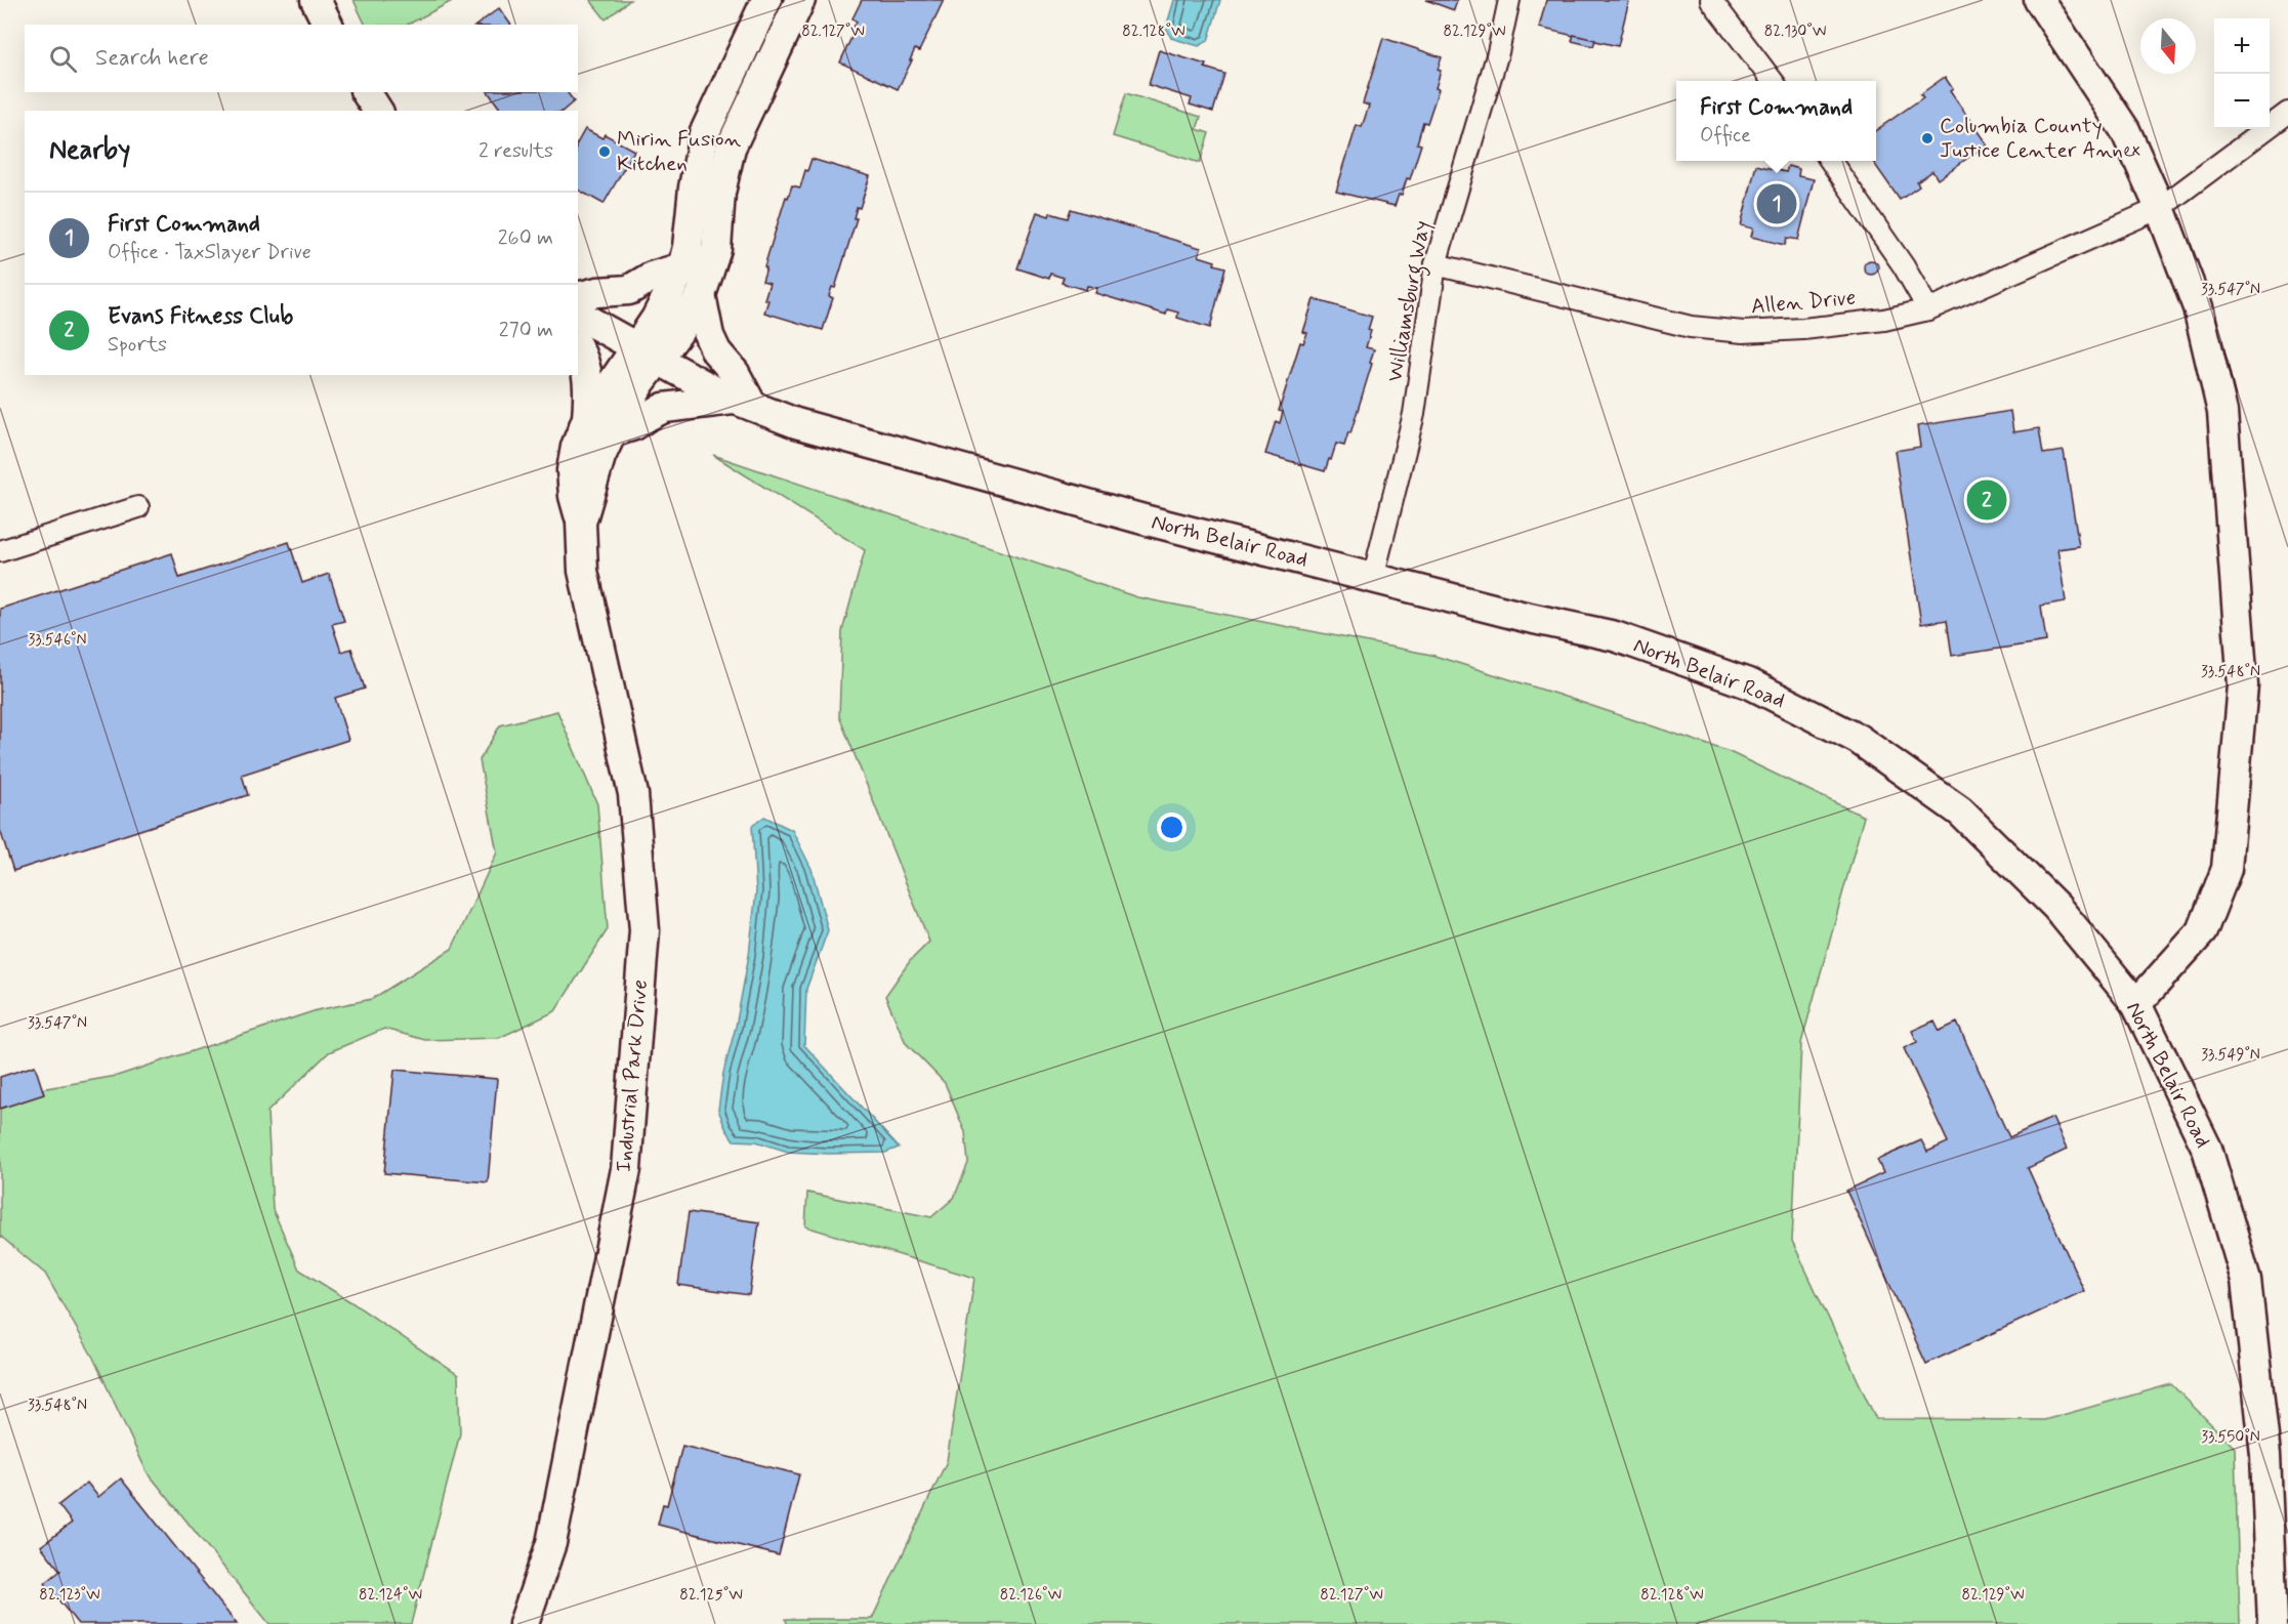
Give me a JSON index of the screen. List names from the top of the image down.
{
  "streets": {
    "street": [
      "Williamsburg Way",
      "Allen Drive",
      "North Belair Road",
      "Industrial Park Drive"
    ]
  },
  "crossings": [
    ["Williamsburg Way", "Allen Drive"],
    ["Williamsburg Way", "North Belair Road"],
    ["North Belair Road", "Industrial Park Drive"]
  ],
  "places": ["Columbia County Justice Center Annex", "Mirin Fusion Kitchen"],
  "north": "bottom",
  "page": {
    "map_buttons": ["+", "−"],
    "search": "Search here",
    "popup": ["First Command", "Office"],
    "heading": ["Nearby", "2 results"],
    "pins": ["1", "2"],
    "list": [
      {
        "mark": "1",
        "name": "First Command",
        "note": "Office · TaxSlayer Drive",
        "value": "260 m"
      },
      {
        "mark": "2",
        "name": "Evans Fitness Club",
        "note": "Sports",
        "value": "270 m"
      }
    ]
  },
  "coordinates": [
    "82.127°W",
    "82.128°W",
    "82.129°W",
    "82.130°W",
    "33.547°N",
    "33.546°N",
    "33.548°N",
    "33.549°N",
    "33.550°N",
    "82.123°W",
    "82.124°W",
    "82.125°W",
    "82.126°W"
  ]
}
